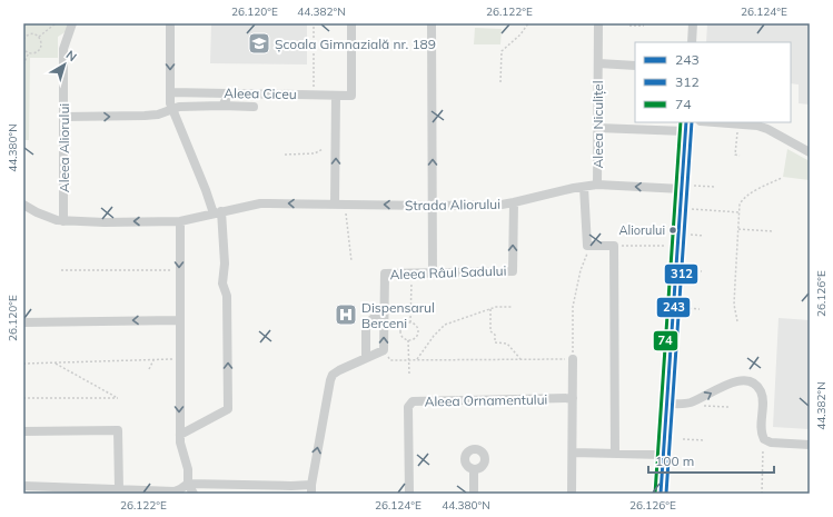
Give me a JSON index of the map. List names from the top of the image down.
{
  "streets": {
    "street": [
      "Aleea Ciceu",
      "Aleea Niculițel",
      "Aleea Aliorului",
      "Strada Aliorului",
      "Aleea Râul Sadului",
      "Aleea Ornamentului"
    ]
  },
  "crossings": [
    ["Aleea Niculițel", "Strada Aliorului"],
    ["Strada Aliorului", "Aleea Râul Sadului"]
  ],
  "places": {
    "school or university": ["Școala Gimnazială nr. 189"],
    "other": ["Aliorului"],
    "hospital": ["Dispensarul Berceni"]
  },
  "lines": ["transit line 243", "transit line 312", "transit line 74"],
  "legend": ["243", "312", "74"],
  "scale_bar": "100 m",
  "north": "top right",
  "coordinates": [
    "26.120°E",
    "44.382°N",
    "26.122°E",
    "26.124°E",
    "44.380°N",
    "26.126°E"
  ]
}
